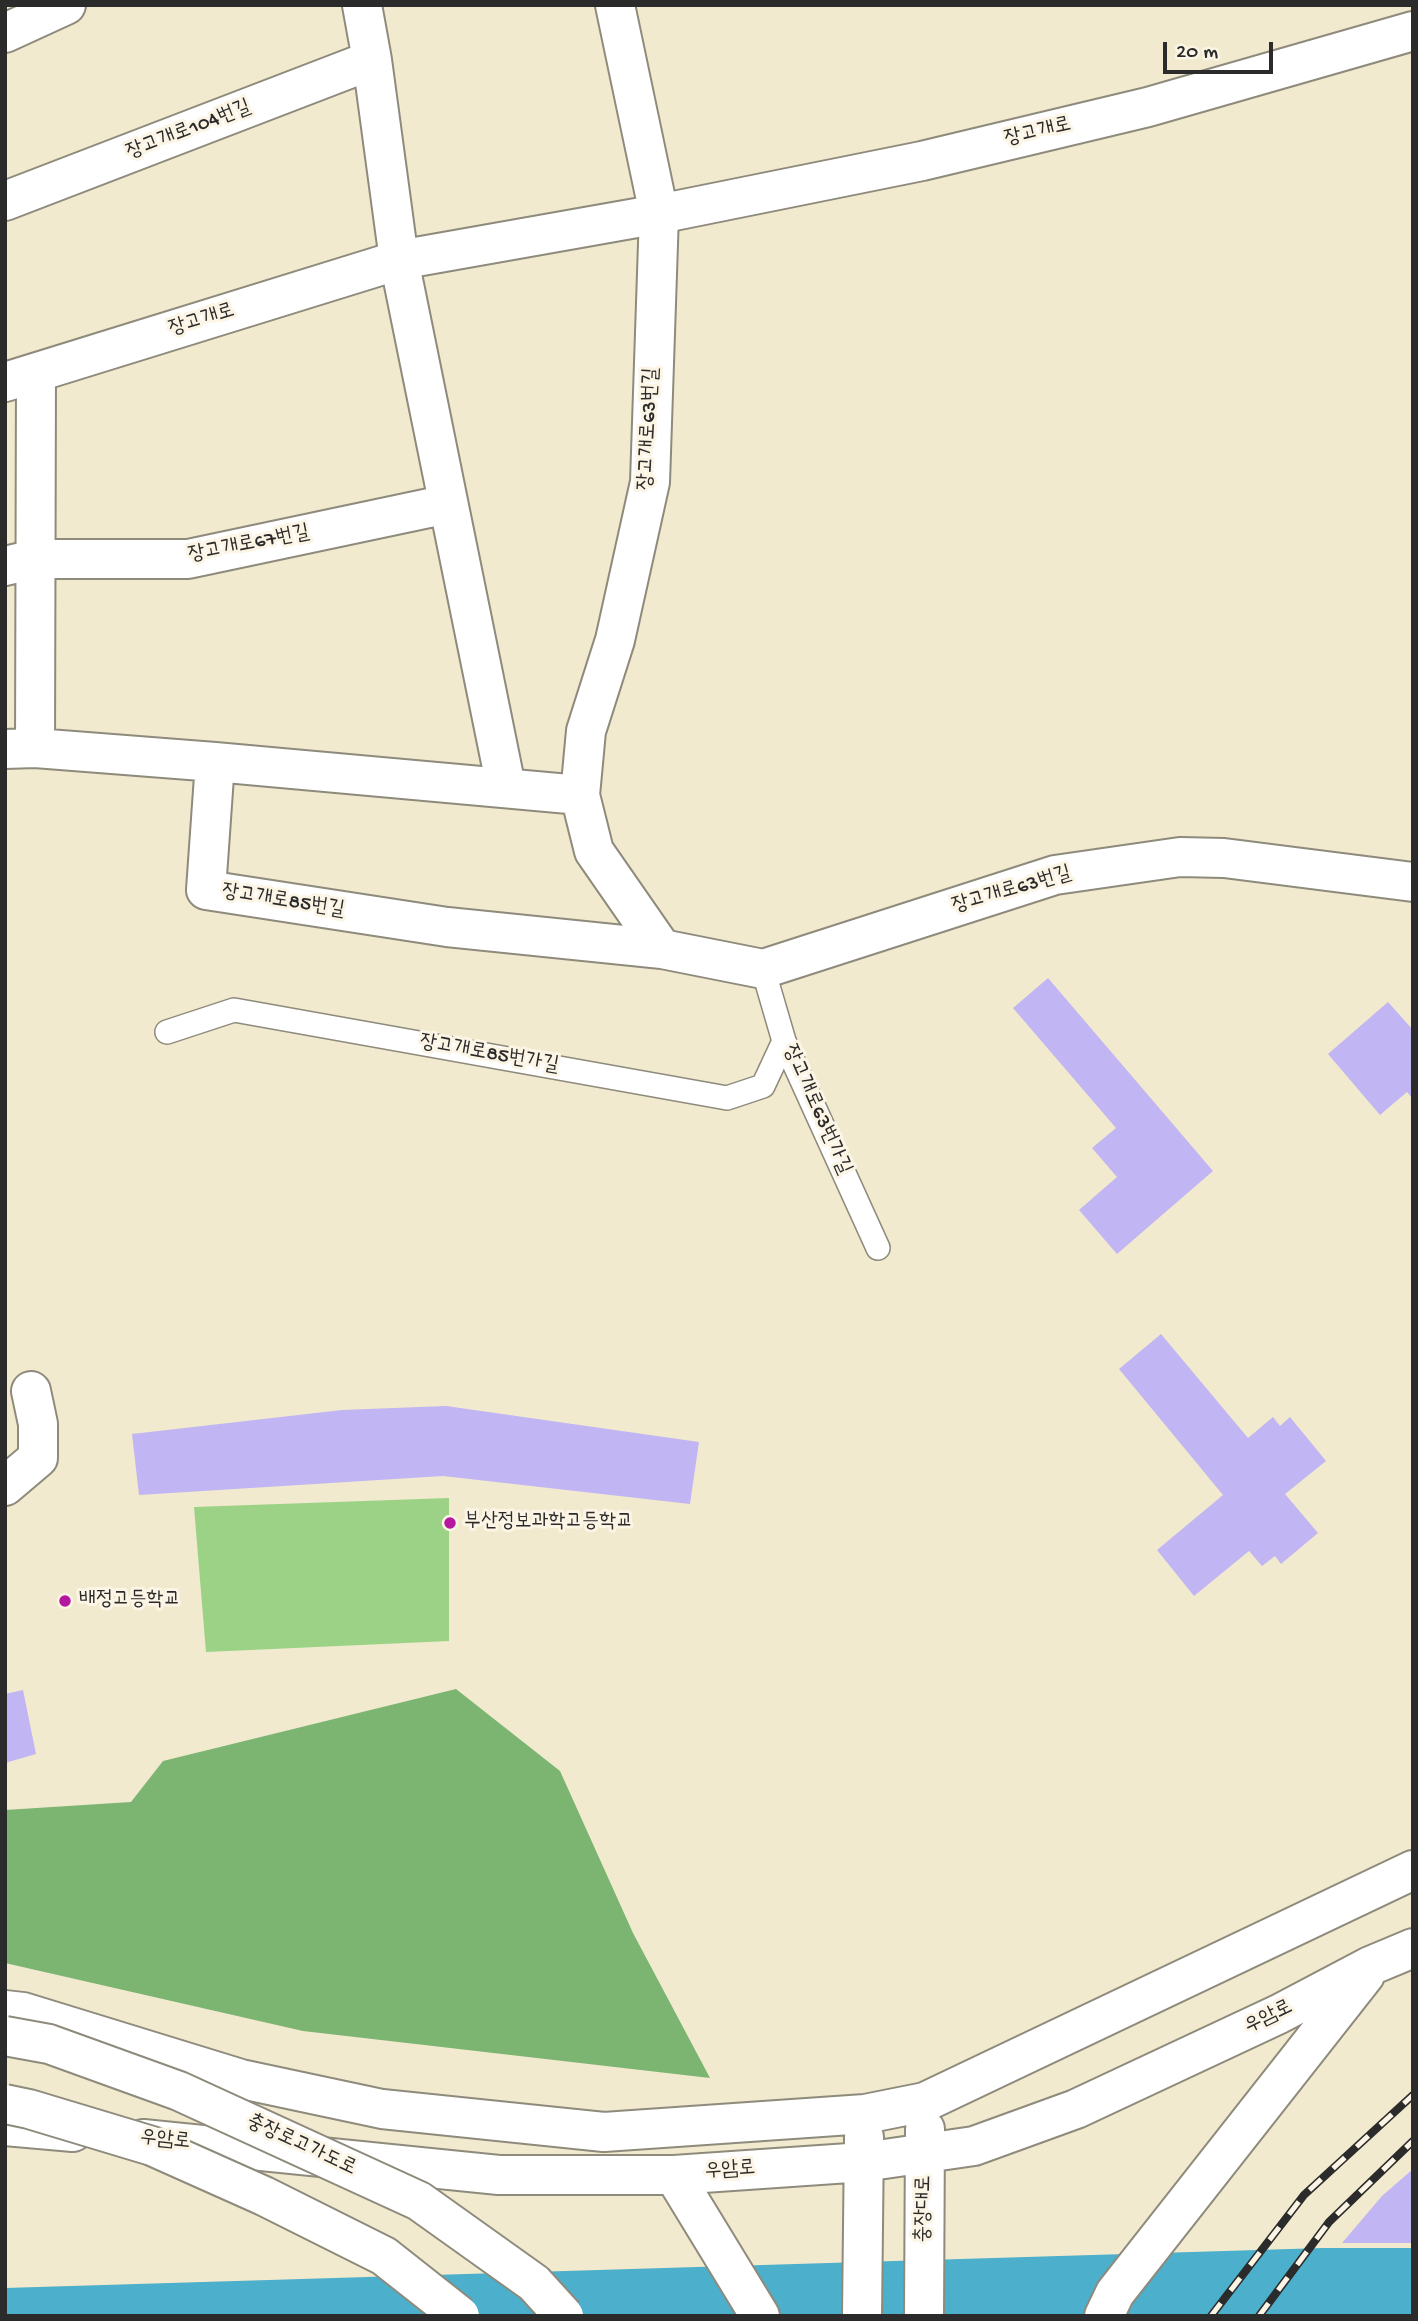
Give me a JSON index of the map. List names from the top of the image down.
{
  "streets": {
    "main road": [
      "장고개로104번길",
      "장고개로",
      "장고개로63번길",
      "장고개로67번길",
      "장고개로85번길",
      "우암로",
      "충장로고가도로",
      "충장대로"
    ],
    "lane": ["장고개로85번가길", "장고개로63번가길"]
  },
  "crossings": [
    ["장고개로", "장고개로63번길"],
    ["장고개로63번길", "장고개로85번길"],
    ["장고개로63번길", "장고개로63번가길"],
    ["장고개로85번가길", "장고개로63번가길"],
    ["우암로", "충장대로"]
  ],
  "places": ["부산정보과학고등학교", "배정고등학교"],
  "scale_bar": "20 m"
}
